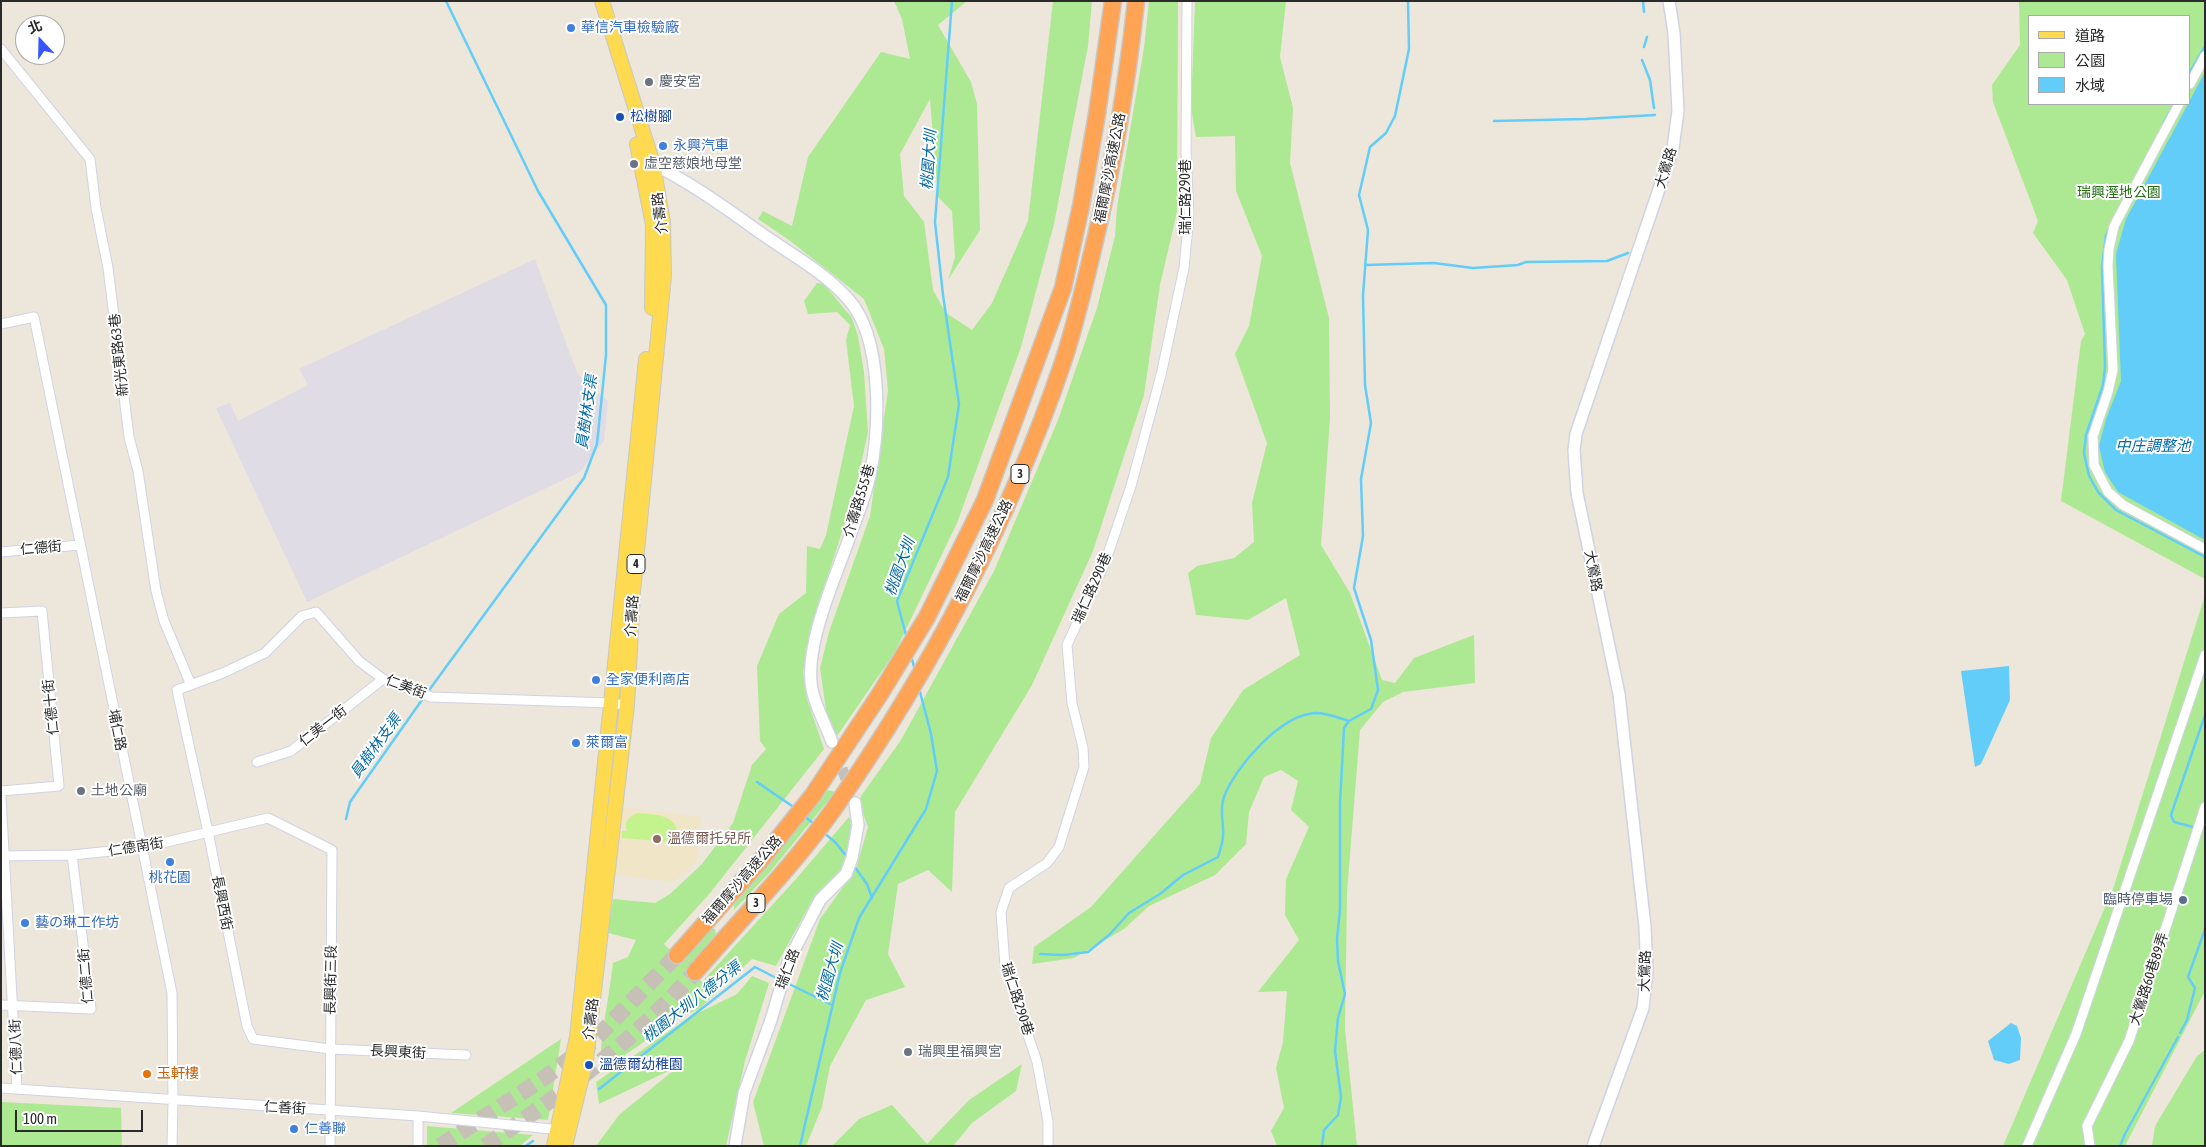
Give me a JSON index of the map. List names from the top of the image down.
{
  "streets": {
    "highway": ["福爾摩沙高速公路", "3"],
    "main road": ["介壽路", "4"],
    "street": [
      "大鶯路",
      "瑞仁路290巷",
      "新光東路63巷",
      "介壽路555巷",
      "仁德街",
      "仁美街",
      "仁德十街",
      "仁美一街",
      "埔仁路",
      "仁德南街",
      "長興西街",
      "瑞仁路",
      "仁德二街",
      "大鶯路60巷89弄",
      "長興街三段",
      "仁德八街",
      "長興東街",
      "仁善街"
    ]
  },
  "crossings": [
    ["介壽路", "介壽路555巷"],
    ["介壽路", "仁美街"],
    ["介壽路", "仁善街"],
    ["新光東路63巷", "仁美街"],
    ["仁德街", "埔仁路"],
    ["仁美街", "仁美一街"],
    ["仁美街", "長興西街"],
    ["埔仁路", "仁德南街"],
    ["埔仁路", "仁善街"],
    ["仁德南街", "長興西街"],
    ["仁德南街", "仁德二街"],
    ["仁德南街", "長興街三段"],
    ["仁德南街", "仁德八街"],
    ["長興西街", "長興街三段"],
    ["長興西街", "長興東街"],
    ["仁德二街", "仁德八街"],
    ["長興街三段", "長興東街"],
    ["長興街三段", "仁善街"],
    ["仁德八街", "仁善街"]
  ],
  "water": [
    "桃園大圳",
    "員樹林支渠",
    "中庄調整池",
    "桃園大圳八德分渠"
  ],
  "parks": ["瑞興溼地公園"],
  "places": [
    "華信汽車檢驗廠",
    "慶安宮",
    "松樹腳",
    "永興汽車",
    "虛空慈娘地母堂",
    "全家便利商店",
    "萊爾富",
    "土地公廟",
    "溫德爾托兒所",
    "桃花園",
    "臨時停車場",
    "藝の琳工作坊",
    "瑞興里福興宮",
    "溫德爾幼稚園",
    "玉軒樓",
    "仁善聯"
  ],
  "legend": ["道路", "公園", "水域"],
  "scale_bar": "100 m",
  "north": "top"
}
